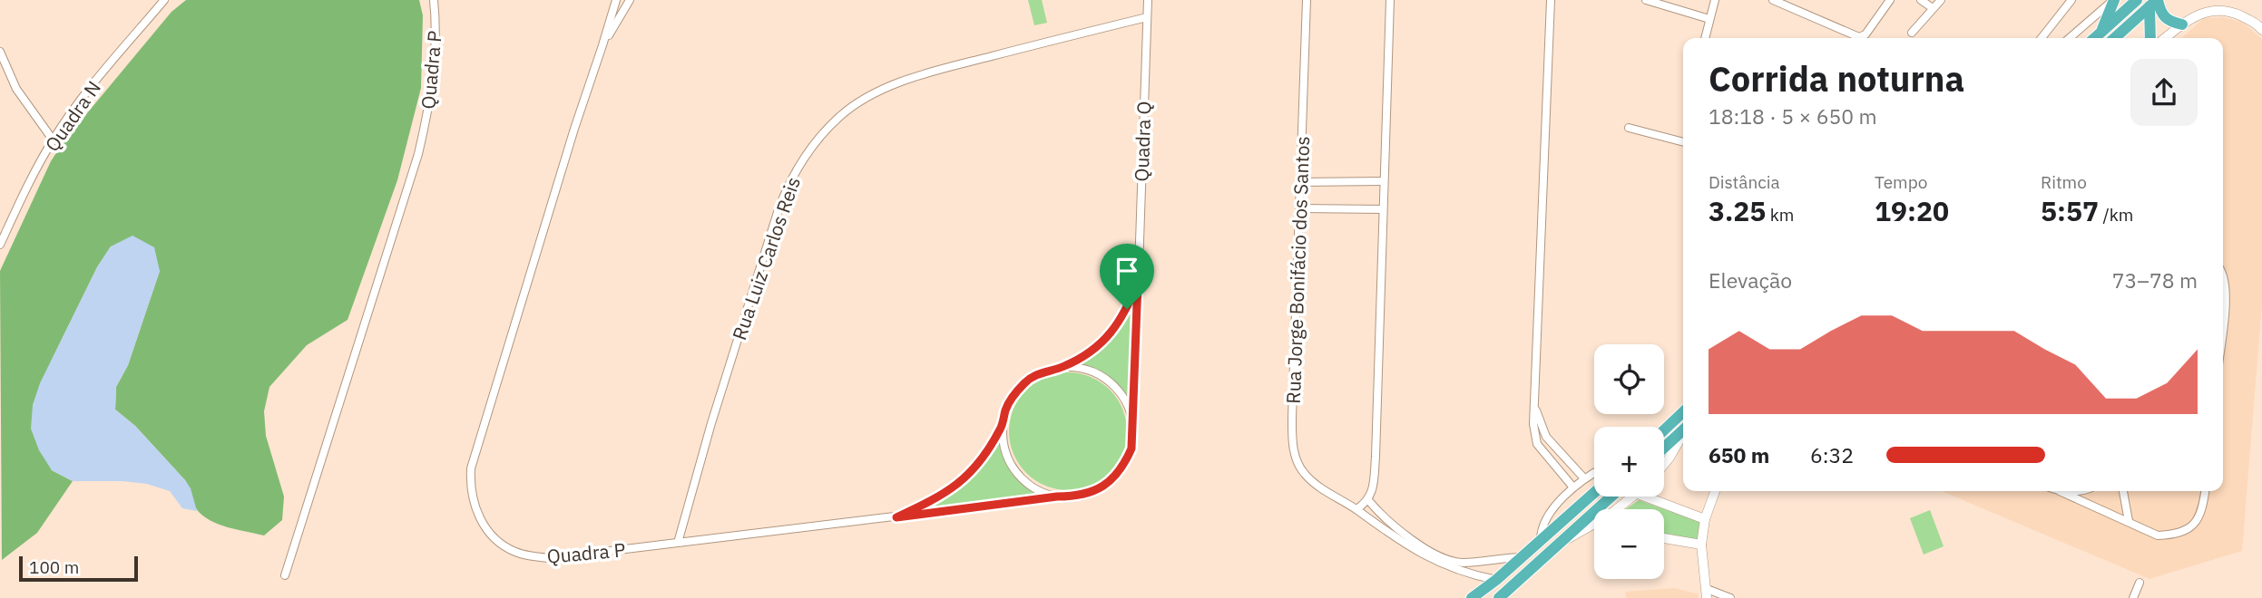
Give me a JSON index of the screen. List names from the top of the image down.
{
  "streets": {
    "street": [
      "Quadra P",
      "Quadra N",
      "Quadra Q",
      "Rua Luiz Carlos Reis",
      "Rua Jorge Bonifácio dos Santos"
    ]
  },
  "crossings": [
    ["Quadra P", "Rua Luiz Carlos Reis"],
    ["Quadra Q", "Rua Luiz Carlos Reis"]
  ],
  "scale_bar": "100 m",
  "page": {
    "heading": ["Corrida noturna", "18:18 · 5 × 650 m"],
    "stats": [
      ["Distância", "3.25 km"],
      ["Tempo", "19:20"],
      ["Ritmo", "5:57 /km"]
    ],
    "chart": ["Elevação", "73–78 m"],
    "map_buttons": ["+", "−"],
    "list": [
      {
        "name": "650 m",
        "note": "6:32"
      }
    ],
    "scale": "100 m"
  }
}
